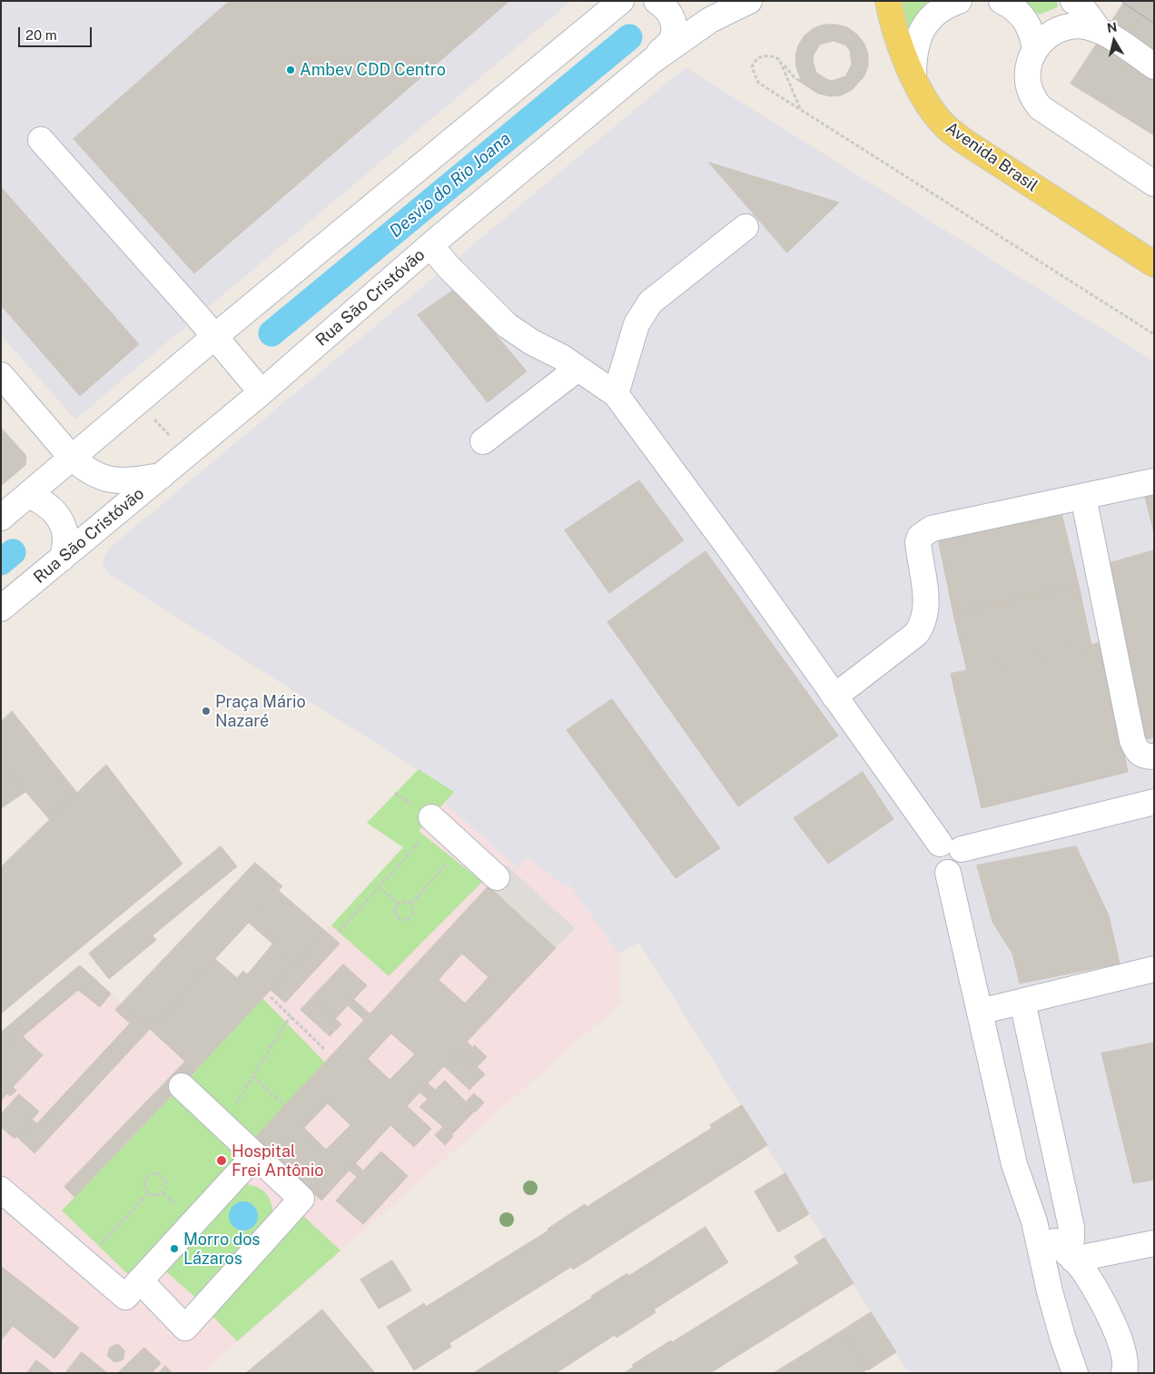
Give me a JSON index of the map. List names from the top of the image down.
{
  "streets": {
    "main road": ["Avenida Brasil"],
    "street": ["Rua São Cristóvão"]
  },
  "water": ["Desvio do Rio Joana"],
  "places": [
    "Ambev CDD Centro",
    "Praça Mário Nazaré",
    "Hospital Frei Antônio",
    "Morro dos Lázaros"
  ],
  "scale_bar": "20 m",
  "north": "top"
}
